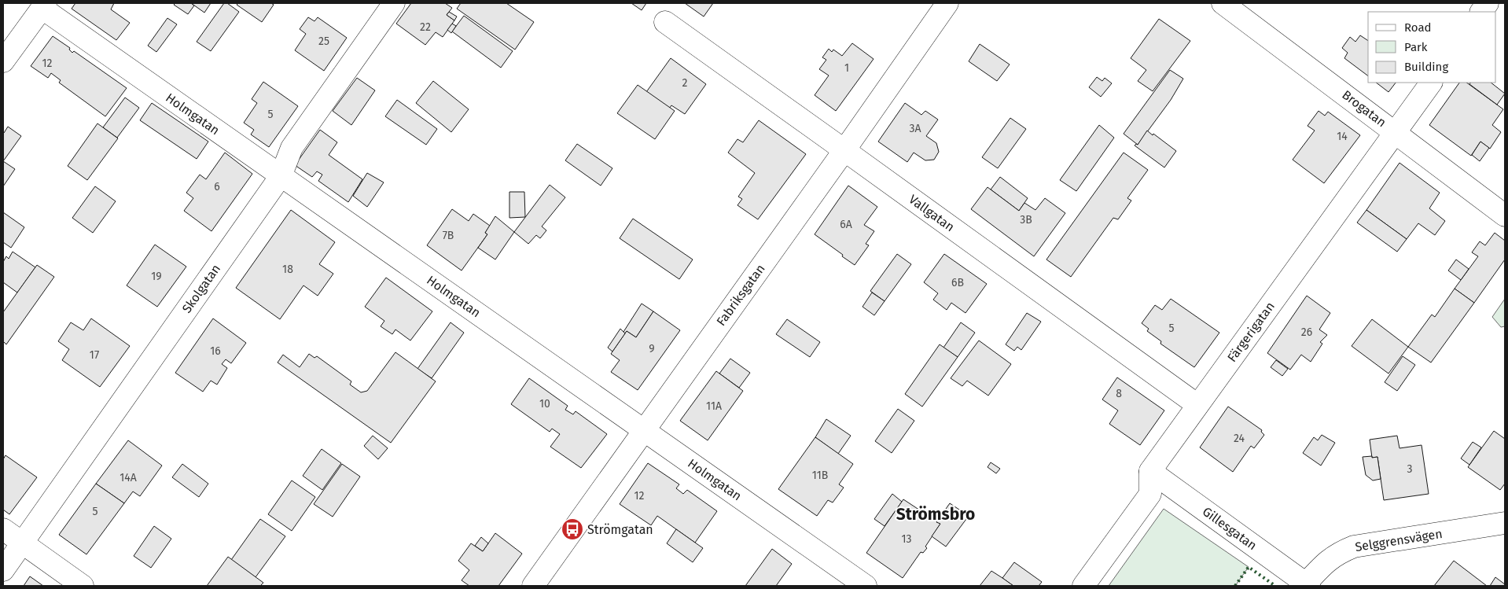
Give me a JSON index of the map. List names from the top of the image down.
{
  "streets": {
    "street": [
      "Brogatan",
      "Holmgatan",
      "Vallgatan",
      "Skolgatan",
      "Fabriksgatan",
      "Färgerigatan",
      "Gillesgatan",
      "Selggrensvägen"
    ]
  },
  "crossings": [
    ["Brogatan", "Färgerigatan"],
    ["Holmgatan", "Skolgatan"],
    ["Holmgatan", "Fabriksgatan"],
    ["Vallgatan", "Fabriksgatan"],
    ["Vallgatan", "Färgerigatan"],
    ["Färgerigatan", "Gillesgatan"],
    ["Gillesgatan", "Selggrensvägen"]
  ],
  "districts": ["Strömsbro"],
  "places": {
    "bus stop": ["Strömgatan"]
  },
  "house_numbers": [
    "22",
    "25",
    "12",
    "1",
    "2",
    "5",
    "3A",
    "14",
    "6",
    "3B",
    "6A",
    "7B",
    "18",
    "19",
    "6B",
    "5",
    "26",
    "9",
    "16",
    "17",
    "8",
    "10",
    "11A",
    "24",
    "3",
    "11B",
    "14A",
    "12",
    "5",
    "13"
  ],
  "legend": ["Road", "Park", "Building"]
}
